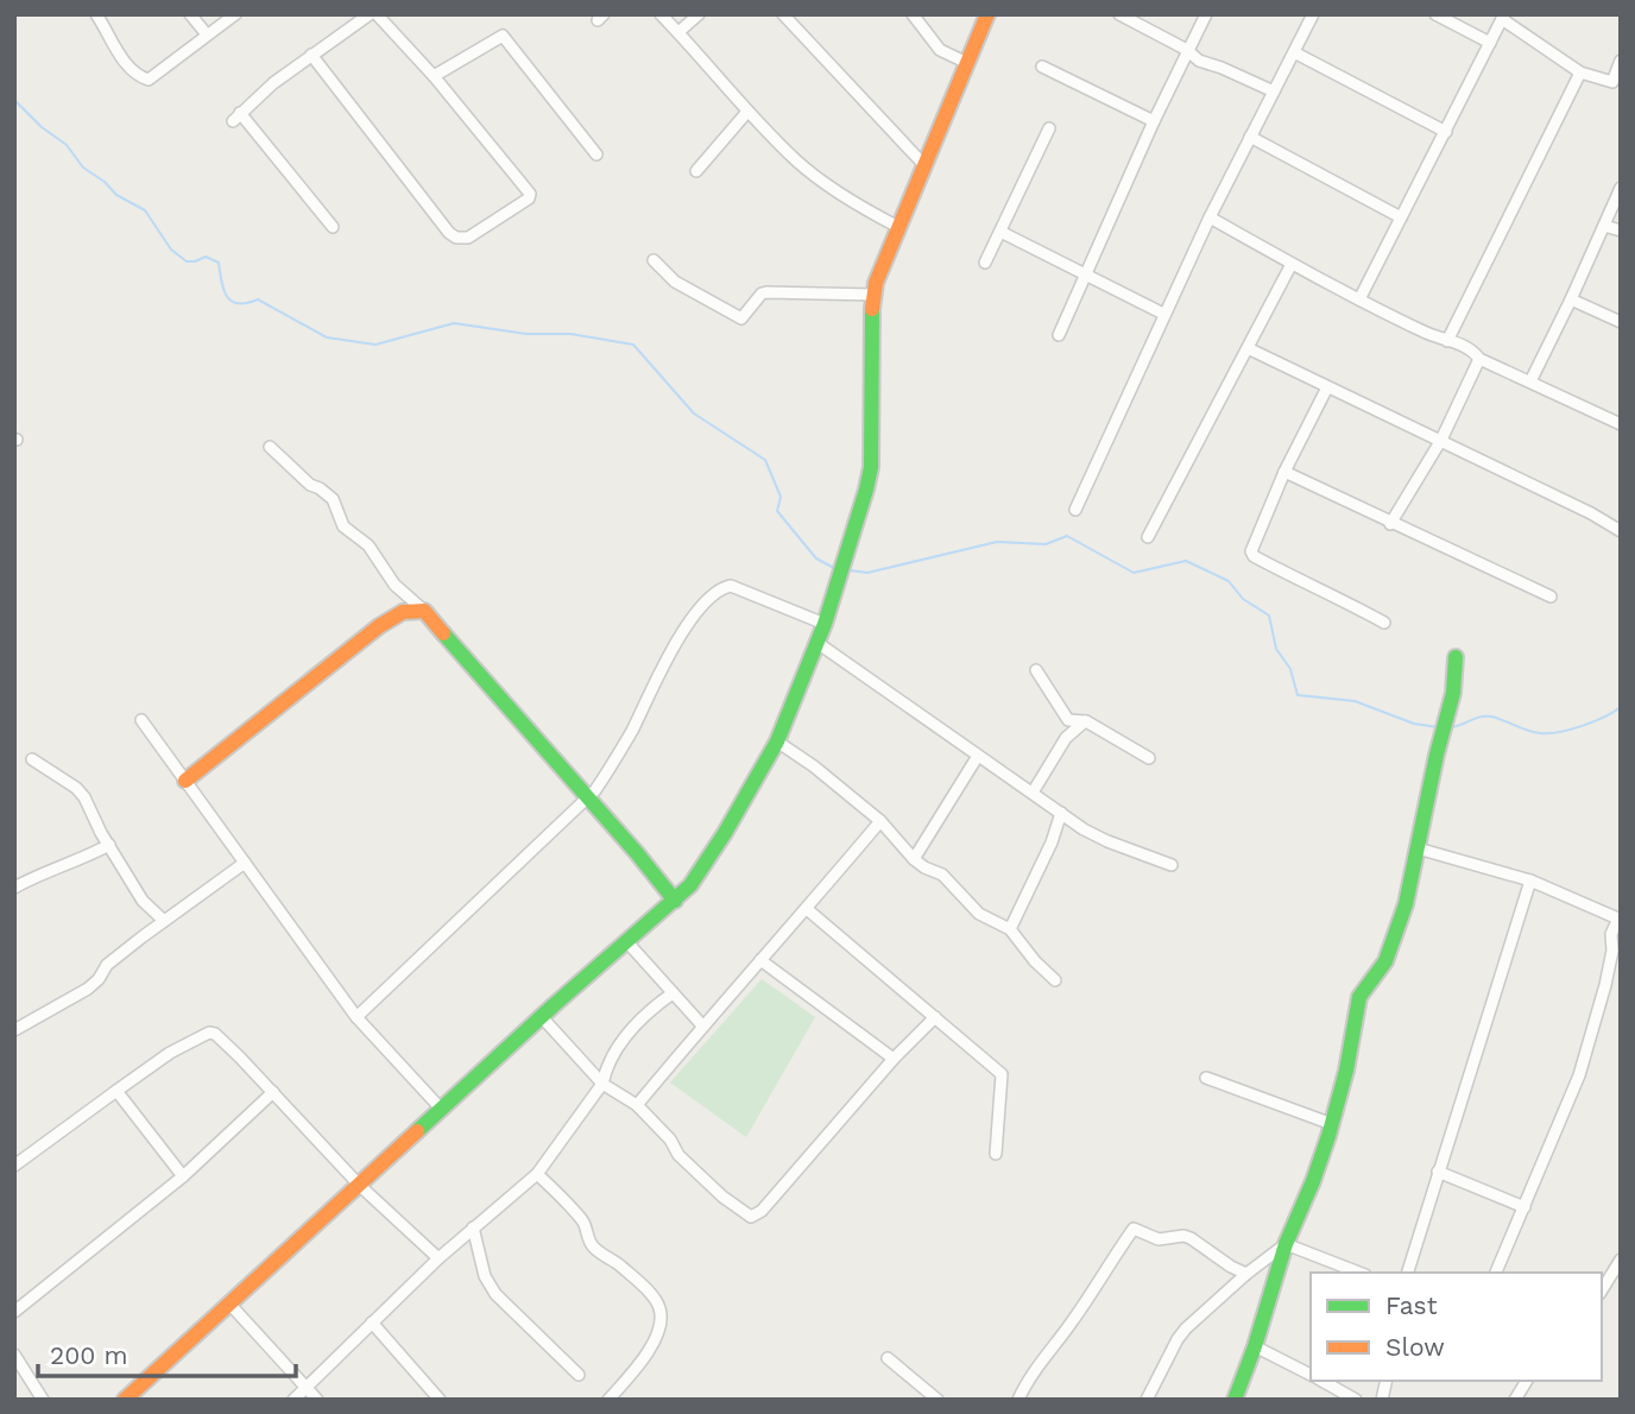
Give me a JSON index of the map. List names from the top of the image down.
{
  "legend": ["Fast", "Slow"],
  "scale_bar": "200 m"
}
